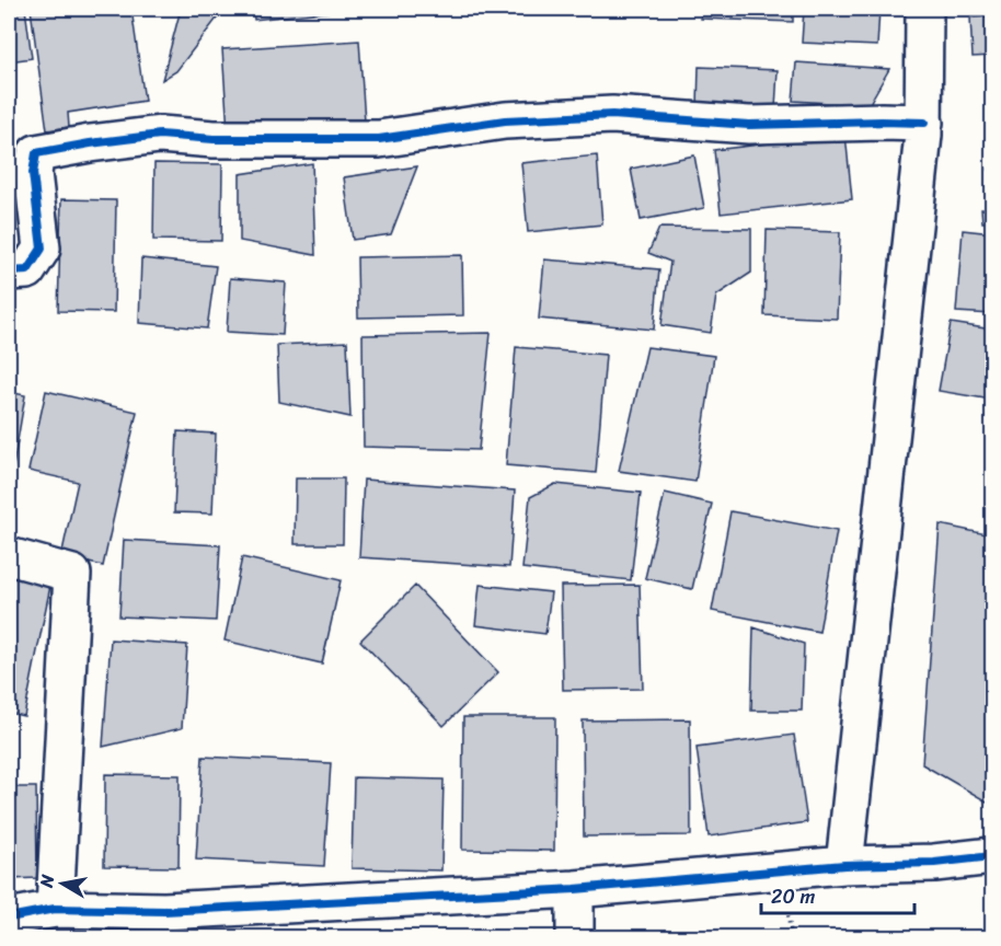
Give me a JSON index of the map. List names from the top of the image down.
{
  "scale_bar": "20 m",
  "north": "left"
}
